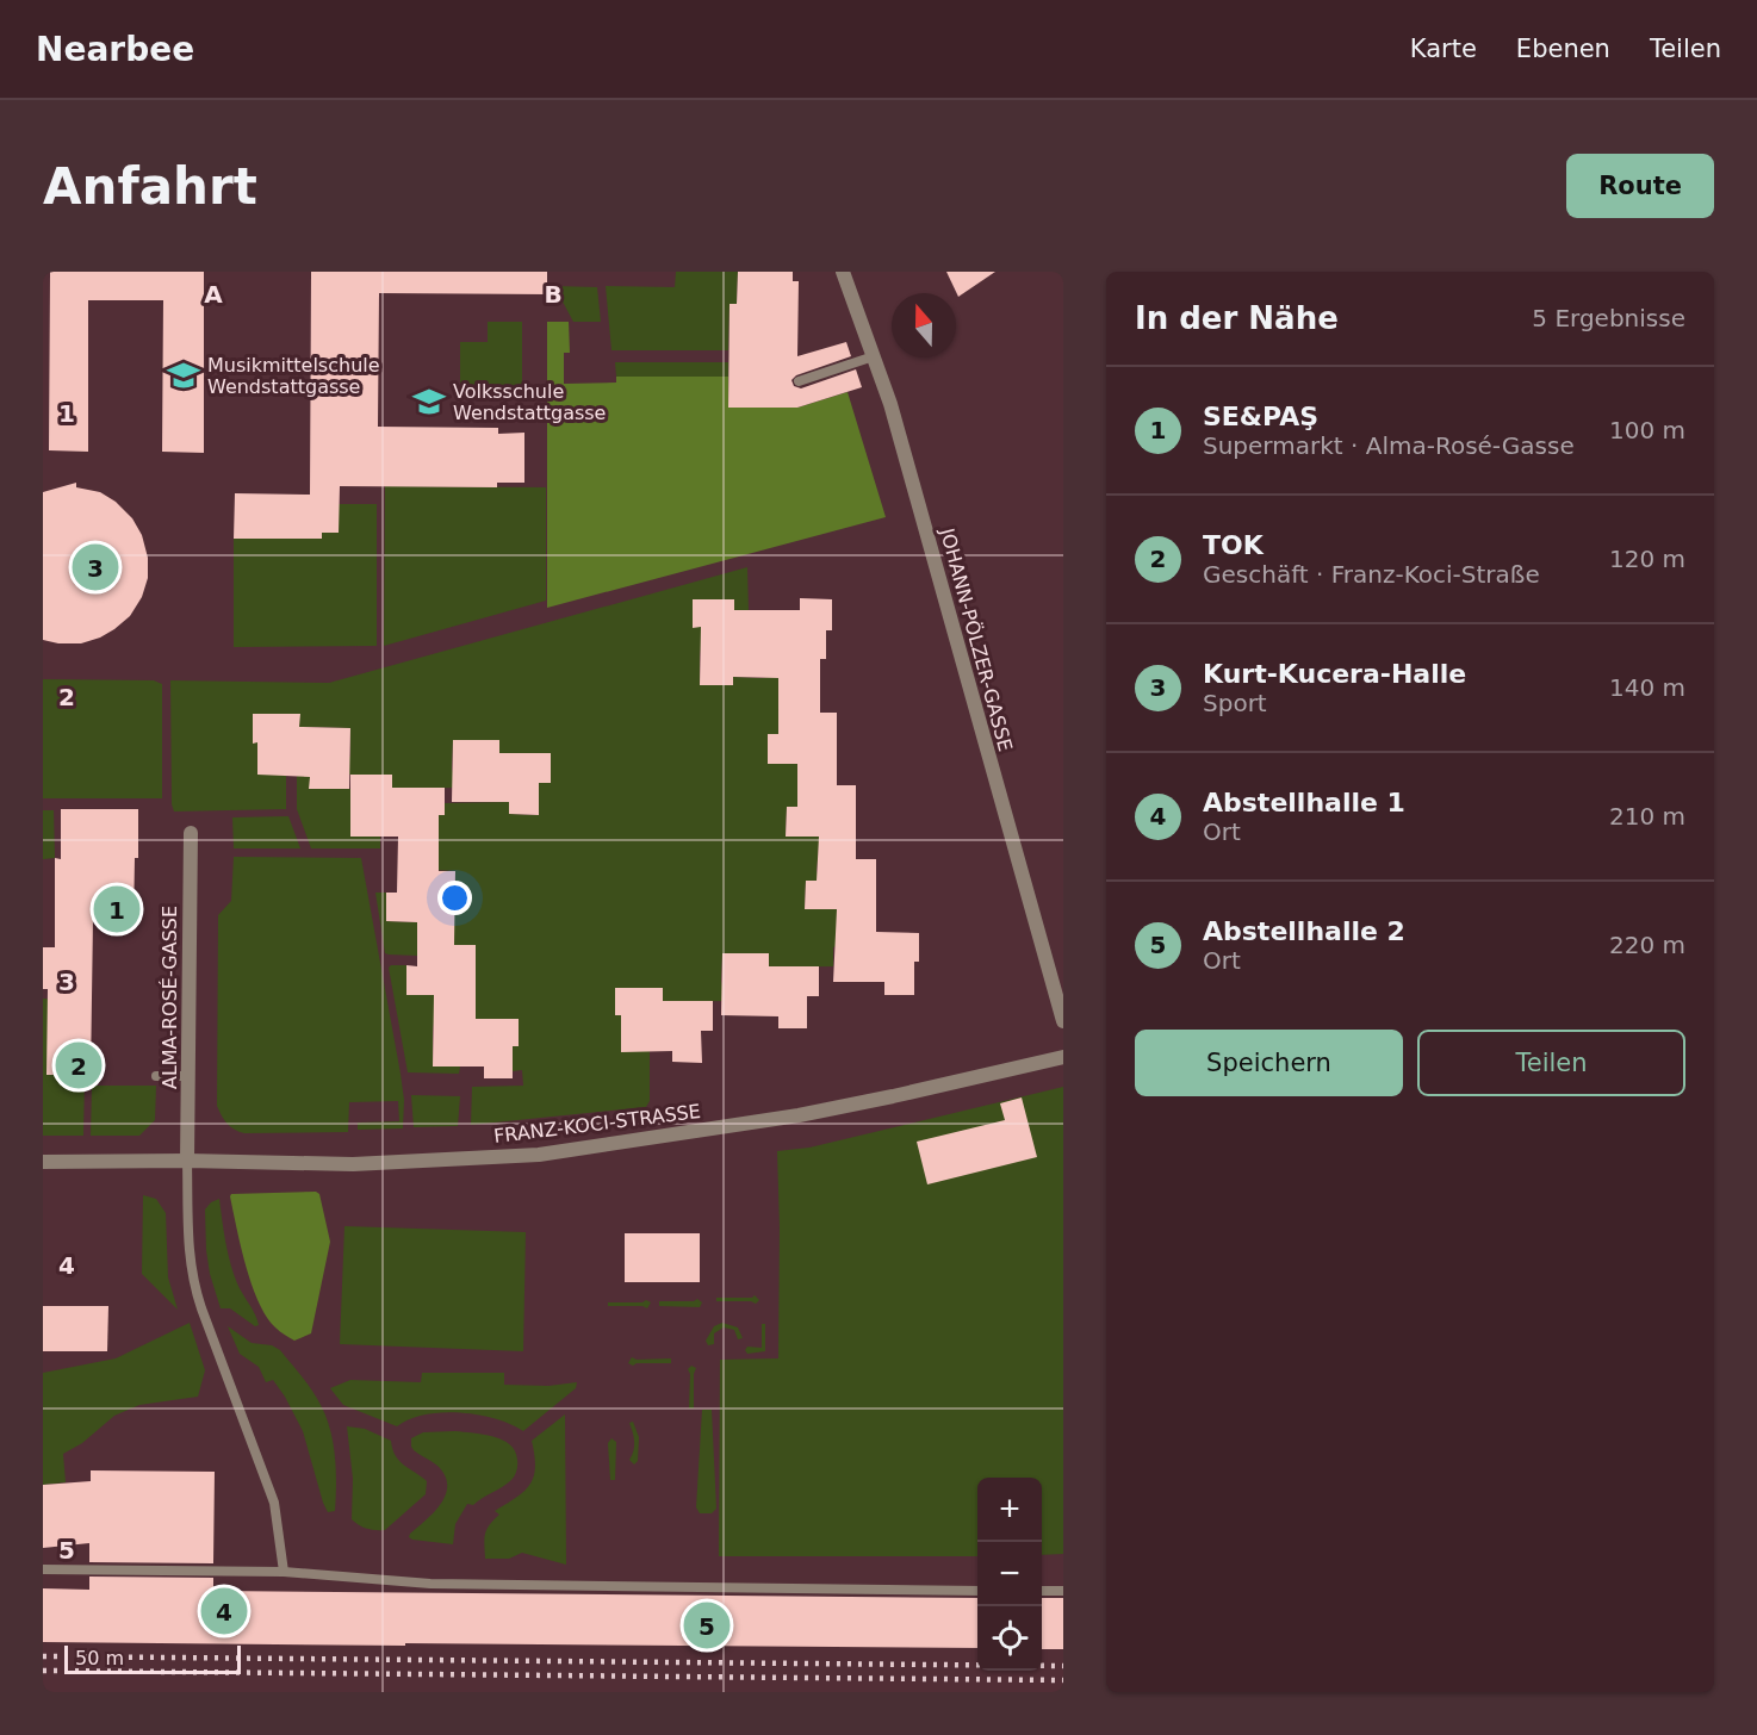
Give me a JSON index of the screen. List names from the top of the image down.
{
  "streets": {
    "street": ["JOHANN-PÖLZER-GASSE", "ALMA-ROSÉ-GASSE", "FRANZ-KOCI-STRASSE"]
  },
  "crossings": [
    ["ALMA-ROSÉ-GASSE", "FRANZ-KOCI-STRASSE"]
  ],
  "places": {
    "school or university": ["Musikmittelschule Wendstattgasse", "Volksschule Wendstattgasse"]
  },
  "scale_bar": "50 m",
  "north": "top",
  "page": {
    "header": "Nearbee",
    "nav": ["Karte", "Ebenen", "Teilen"],
    "buttons": [
      "Route",
      ["Speichern", "Teilen"]
    ],
    "title": "Anfahrt",
    "heading": ["In der Nähe", "5 Ergebnisse"],
    "list": [
      {
        "mark": "1",
        "name": "SE&PAŞ",
        "note": "Supermarkt · Alma-Rosé-Gasse",
        "value": "100 m"
      },
      {
        "mark": "2",
        "name": "TOK",
        "note": "Geschäft · Franz-Koci-Straße",
        "value": "120 m"
      },
      {
        "mark": "3",
        "name": "Kurt-Kucera-Halle",
        "note": "Sport",
        "value": "140 m"
      },
      {
        "mark": "4",
        "name": "Abstellhalle 1",
        "note": "Ort",
        "value": "210 m"
      },
      {
        "mark": "5",
        "name": "Abstellhalle 2",
        "note": "Ort",
        "value": "220 m"
      }
    ],
    "pins": [
      "3",
      "1",
      "2",
      "4",
      "5"
    ],
    "map_buttons": ["+", "−"],
    "scale": "50 m"
  },
  "grid": {
    "columns": ["A", "B"],
    "rows": [
      "1",
      "2",
      "3",
      "4",
      "5"
    ]
  }
}
